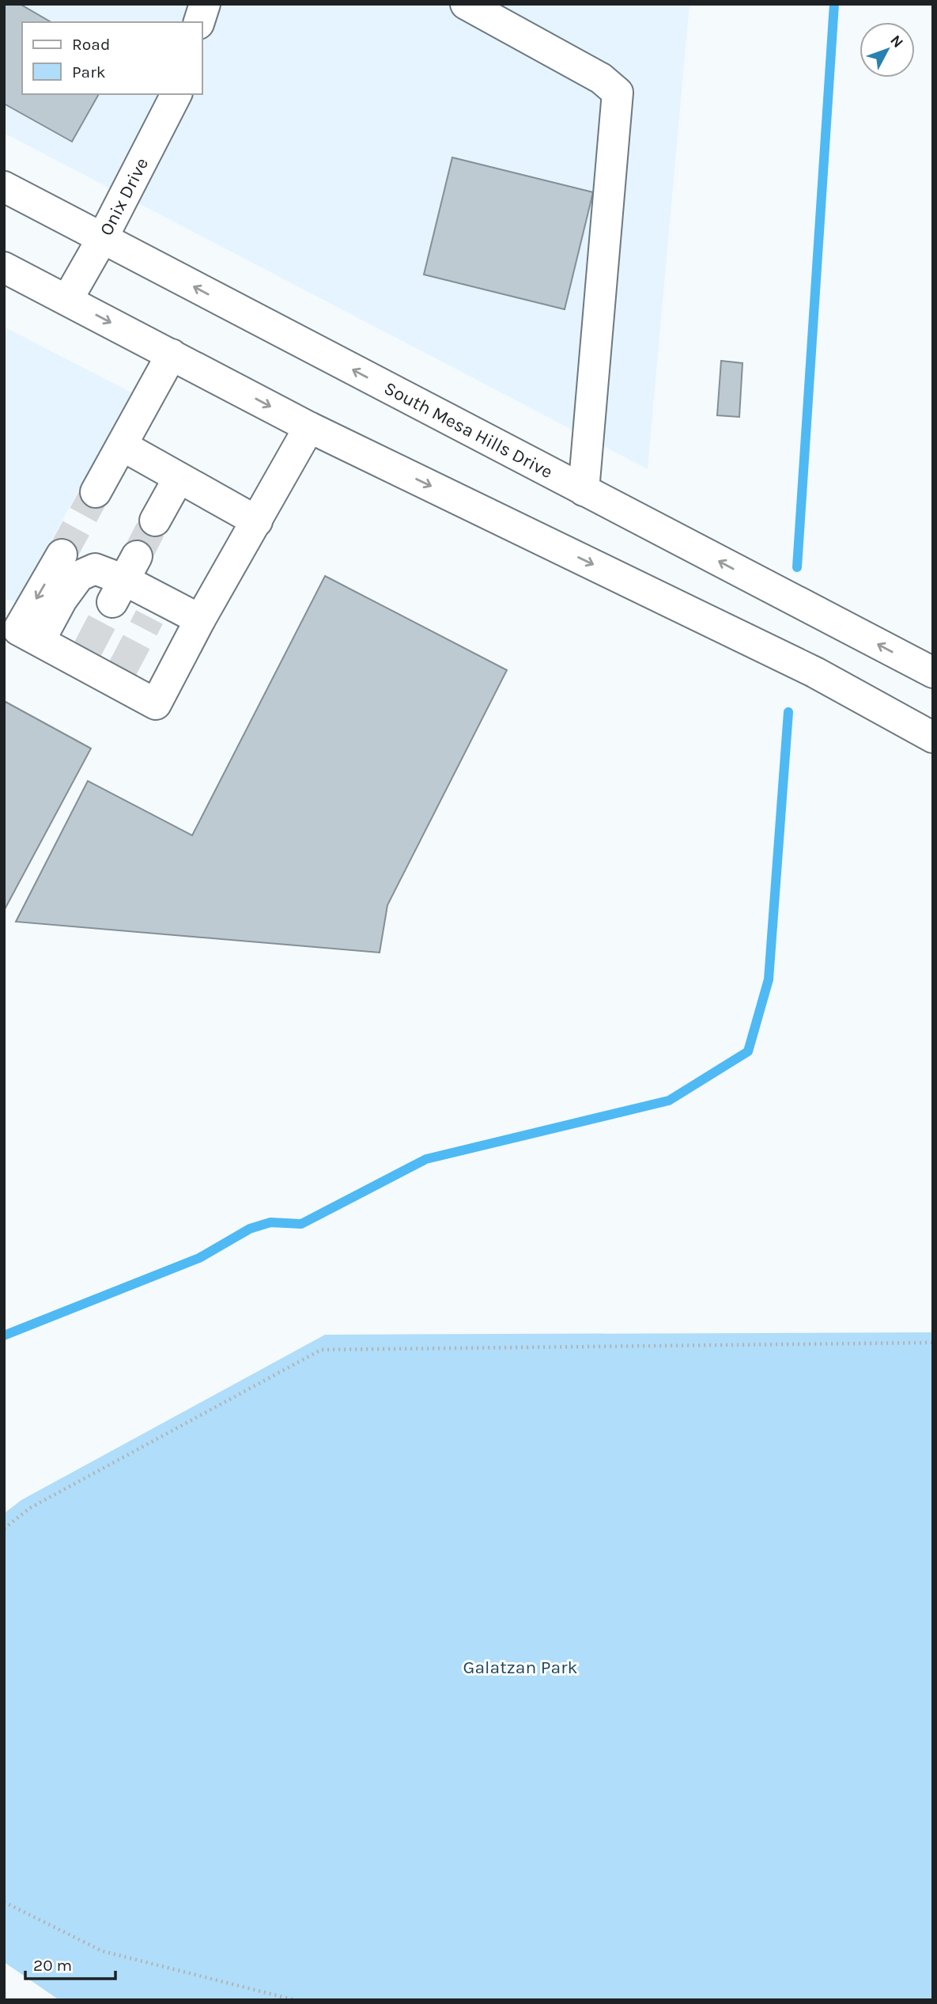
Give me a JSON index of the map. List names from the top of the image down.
{
  "streets": {
    "street": ["Onix Drive", "South Mesa Hills Drive"]
  },
  "crossings": [
    ["Onix Drive", "South Mesa Hills Drive"]
  ],
  "parks": ["Galatzan Park"],
  "legend": ["Road", "Park"],
  "scale_bar": "20 m",
  "north": "top right"
}
